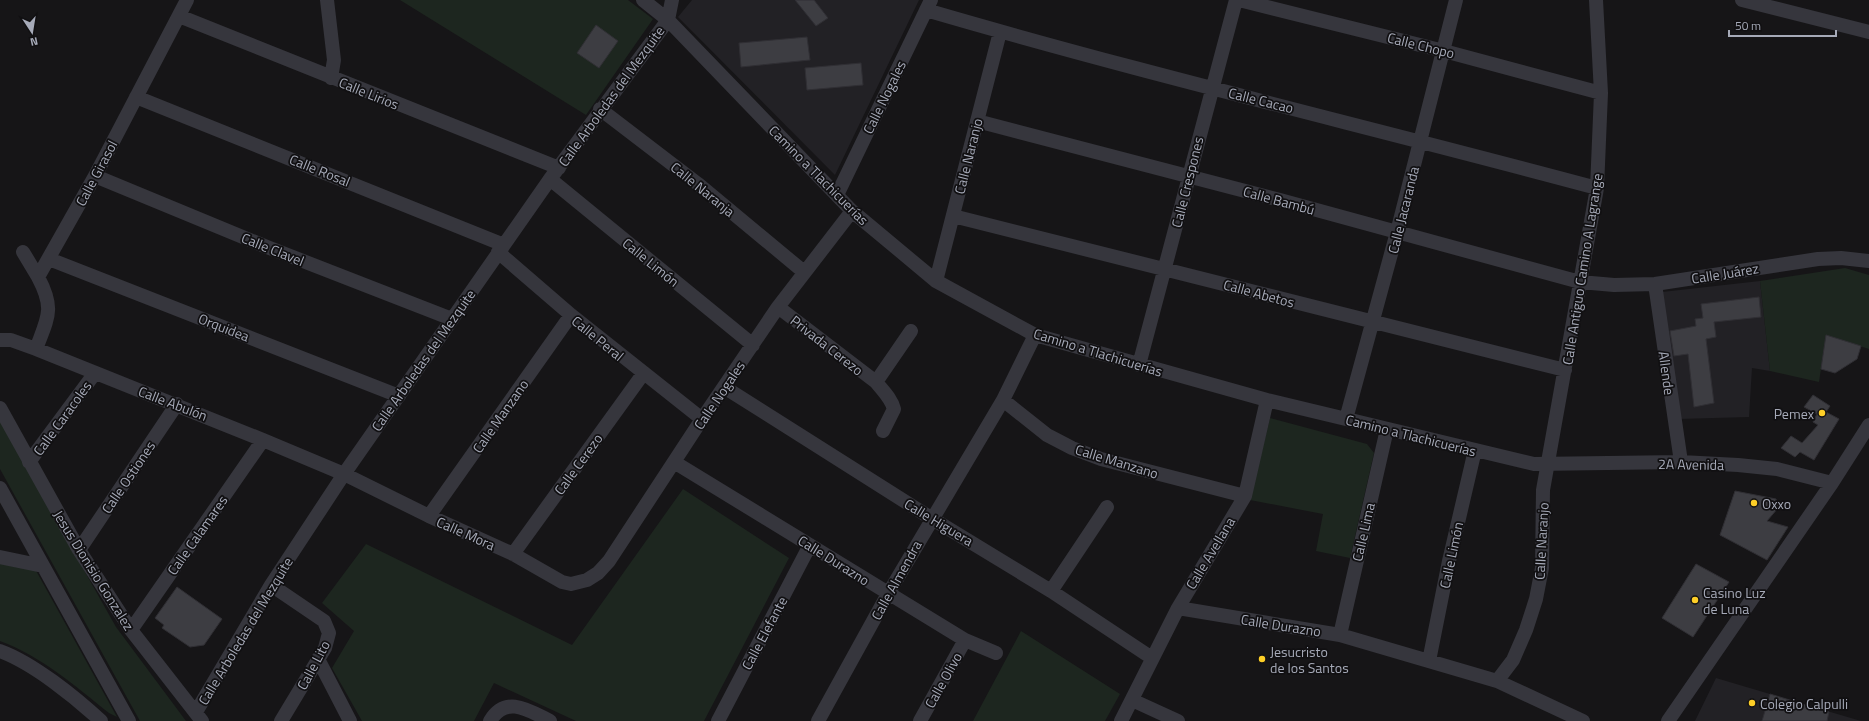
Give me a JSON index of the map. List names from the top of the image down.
{
  "streets": {
    "street": [
      "Calle Chopo",
      "Calle Lirios",
      "Calle Arboledas del Mezquite",
      "Calle Nogales",
      "Calle Cacao",
      "Calle Naranjo",
      "Calle Rosal",
      "Calle Girasol",
      "Camino a Tlachicuerías",
      "Calle Crespones",
      "Calle Naranja",
      "Calle Bambú",
      "Calle Jacaranda",
      "Calle Clavel",
      "Calle Limón",
      "Calle Antiguo Camino A Lagrange",
      "Calle Juárez",
      "Calle Abetos",
      "Orquidea",
      "Calle Peral",
      "Privada Cerezo",
      "Allende",
      "Calle Abulón",
      "Calle Manzano",
      "Calle Caracoles",
      "Calle Cerezo",
      "2A Avenida",
      "Calle Ostiones",
      "Calle Higuera",
      "Calle Lima",
      "Calle Mora",
      "Calle Calamares",
      "Calle Avellana",
      "Calle Durazno",
      "Jesus Dionisio Gonzalez",
      "Calle Almendra",
      "Calle Elefante",
      "Calle Lito",
      "Calle Olivo"
    ]
  },
  "crossings": [
    ["Calle Chopo", "Calle Jacaranda"],
    ["Calle Chopo", "Calle Antiguo Camino A Lagrange"],
    ["Calle Lirios", "Calle Arboledas del Mezquite"],
    ["Calle Lirios", "Calle Girasol"],
    ["Calle Arboledas del Mezquite", "Calle Rosal"],
    ["Calle Arboledas del Mezquite", "Camino a Tlachicuerías"],
    ["Calle Arboledas del Mezquite", "Calle Naranja"],
    ["Calle Arboledas del Mezquite", "Calle Clavel"],
    ["Calle Arboledas del Mezquite", "Calle Limón"],
    ["Calle Arboledas del Mezquite", "Orquidea"],
    ["Calle Arboledas del Mezquite", "Calle Peral"],
    ["Calle Arboledas del Mezquite", "Calle Abulón"],
    ["Calle Arboledas del Mezquite", "Calle Mora"],
    ["Calle Arboledas del Mezquite", "Jesus Dionisio Gonzalez"],
    ["Calle Arboledas del Mezquite", "Calle Lito"],
    ["Calle Nogales", "Calle Cacao"],
    ["Calle Nogales", "Camino a Tlachicuerías"],
    ["Calle Nogales", "Calle Naranja"],
    ["Calle Nogales", "Calle Limón"],
    ["Calle Nogales", "Calle Peral"],
    ["Calle Nogales", "Privada Cerezo"],
    ["Calle Nogales", "Calle Higuera"],
    ["Calle Nogales", "Calle Mora"],
    ["Calle Nogales", "Calle Durazno"],
    ["Calle Cacao", "Calle Naranjo"],
    ["Calle Cacao", "Calle Crespones"],
    ["Calle Cacao", "Calle Jacaranda"],
    ["Calle Cacao", "Calle Antiguo Camino A Lagrange"],
    ["Calle Naranjo", "Camino a Tlachicuerías"],
    ["Calle Naranjo", "Calle Bambú"],
    ["Calle Naranjo", "Calle Antiguo Camino A Lagrange"],
    ["Calle Naranjo", "Calle Abetos"],
    ["Calle Naranjo", "2A Avenida"],
    ["Calle Naranjo", "Calle Durazno"],
    ["Calle Rosal", "Calle Girasol"],
    ["Calle Rosal", "Calle Peral"],
    ["Calle Girasol", "Calle Clavel"],
    ["Calle Girasol", "Orquidea"],
    ["Camino a Tlachicuerías", "Calle Crespones"],
    ["Camino a Tlachicuerías", "Calle Jacaranda"],
    ["Camino a Tlachicuerías", "Calle Limón"],
    ["Camino a Tlachicuerías", "Calle Antiguo Camino A Lagrange"],
    ["Camino a Tlachicuerías", "2A Avenida"],
    ["Camino a Tlachicuerías", "Calle Lima"],
    ["Camino a Tlachicuerías", "Calle Avellana"],
    ["Camino a Tlachicuerías", "Calle Almendra"],
    ["Calle Crespones", "Calle Bambú"],
    ["Calle Crespones", "Calle Abetos"],
    ["Calle Bambú", "Calle Jacaranda"],
    ["Calle Bambú", "Calle Antiguo Camino A Lagrange"],
    ["Calle Bambú", "Calle Juárez"],
    ["Calle Jacaranda", "Calle Abetos"],
    ["Calle Limón", "Calle Durazno"],
    ["Calle Antiguo Camino A Lagrange", "Calle Juárez"],
    ["Calle Antiguo Camino A Lagrange", "Calle Abetos"],
    ["Calle Antiguo Camino A Lagrange", "2A Avenida"],
    ["Calle Juárez", "Allende"],
    ["Calle Peral", "Calle Manzano"],
    ["Calle Peral", "Calle Cerezo"],
    ["Allende", "2A Avenida"],
    ["Calle Abulón", "Calle Caracoles"],
    ["Calle Abulón", "Calle Ostiones"],
    ["Calle Abulón", "Calle Mora"],
    ["Calle Abulón", "Calle Calamares"],
    ["Calle Manzano", "Calle Mora"],
    ["Calle Manzano", "Calle Avellana"],
    ["Calle Manzano", "Calle Almendra"],
    ["Calle Caracoles", "Jesus Dionisio Gonzalez"],
    ["Calle Cerezo", "Calle Mora"],
    ["Calle Ostiones", "Jesus Dionisio Gonzalez"],
    ["Calle Higuera", "Calle Avellana"],
    ["Calle Higuera", "Calle Almendra"],
    ["Calle Lima", "Calle Durazno"],
    ["Calle Calamares", "Jesus Dionisio Gonzalez"],
    ["Calle Avellana", "Calle Durazno"],
    ["Calle Durazno", "Calle Almendra"],
    ["Calle Durazno", "Calle Elefante"],
    ["Calle Durazno", "Calle Olivo"]
  ],
  "places": [
    "Pemex",
    "Oxxo",
    "Casino Luz de Luna",
    "Jesucristo de los Santos",
    "Colegio Calpulli"
  ],
  "scale_bar": "50 m",
  "north": "bottom"
}
